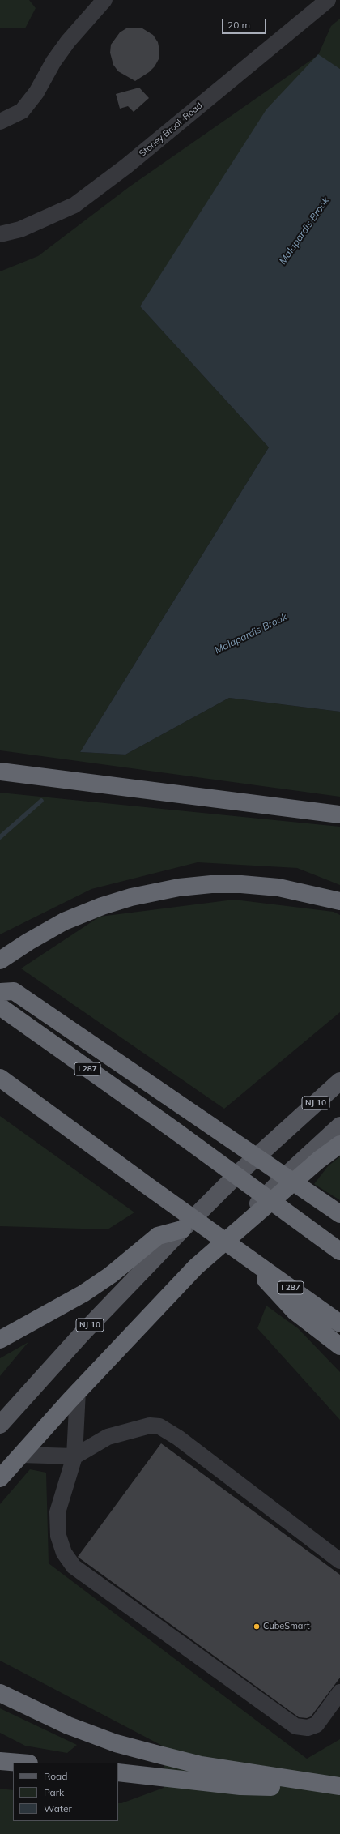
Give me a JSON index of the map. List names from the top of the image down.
{
  "streets": {
    "highway": ["I 287"],
    "main road": ["NJ 10"],
    "street": ["Stoney Brook Road"]
  },
  "water": ["Malapardis Brook"],
  "places": ["CubeSmart"],
  "legend": ["Road", "Park", "Water"],
  "scale_bar": "20 m"
}
